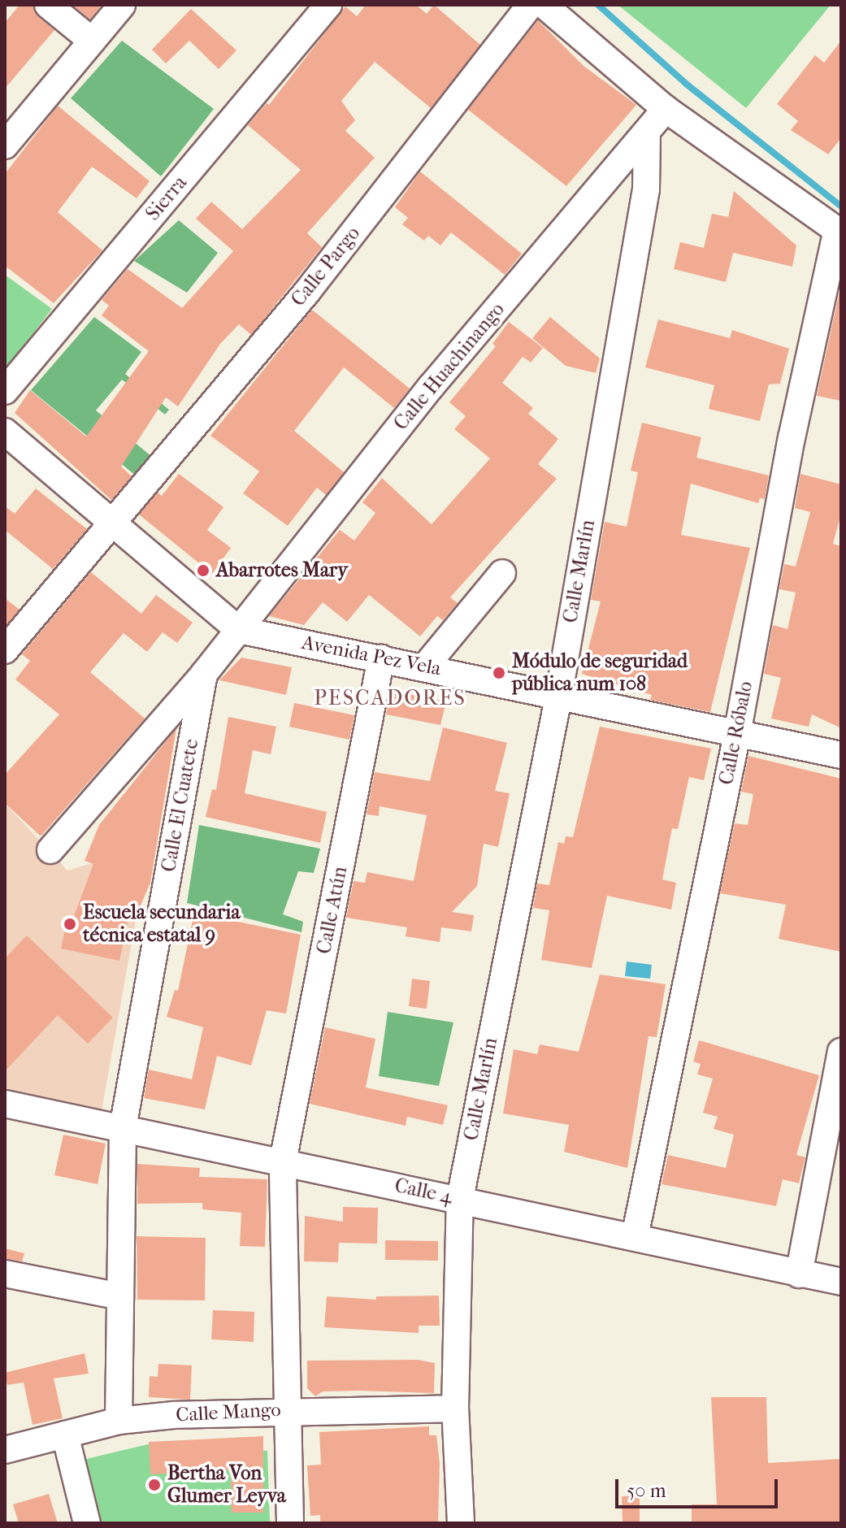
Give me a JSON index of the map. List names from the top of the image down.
{
  "streets": {
    "street": [
      "Sierra",
      "Calle Pargo",
      "Calle Huachinango",
      "Calle Marlín",
      "Avenida Pez Vela",
      "Calle Róbalo",
      "Calle El Cuatete",
      "Calle Atún",
      "Calle 4",
      "Calle Mango"
    ]
  },
  "crossings": [
    ["Calle Pargo", "Avenida Pez Vela"],
    ["Calle Huachinango", "Calle Marlín"],
    ["Calle Huachinango", "Avenida Pez Vela"],
    ["Calle Huachinango", "Calle El Cuatete"],
    ["Calle Marlín", "Avenida Pez Vela"],
    ["Calle Marlín", "Calle 4"],
    ["Calle Marlín", "Calle Mango"],
    ["Avenida Pez Vela", "Calle Róbalo"],
    ["Avenida Pez Vela", "Calle Atún"],
    ["Calle Róbalo", "Calle 4"],
    ["Calle El Cuatete", "Calle 4"],
    ["Calle El Cuatete", "Calle Mango"],
    ["Calle Atún", "Calle 4"],
    ["Calle Atún", "Calle Mango"]
  ],
  "districts": ["PESCADORES"],
  "places": [
    "Abarrotes Mary",
    "Módulo de seguridad pública num 108",
    "Escuela secundaria técnica estatal 9",
    "Bertha Von Glumer Leyva"
  ],
  "scale_bar": "50 m"
}
